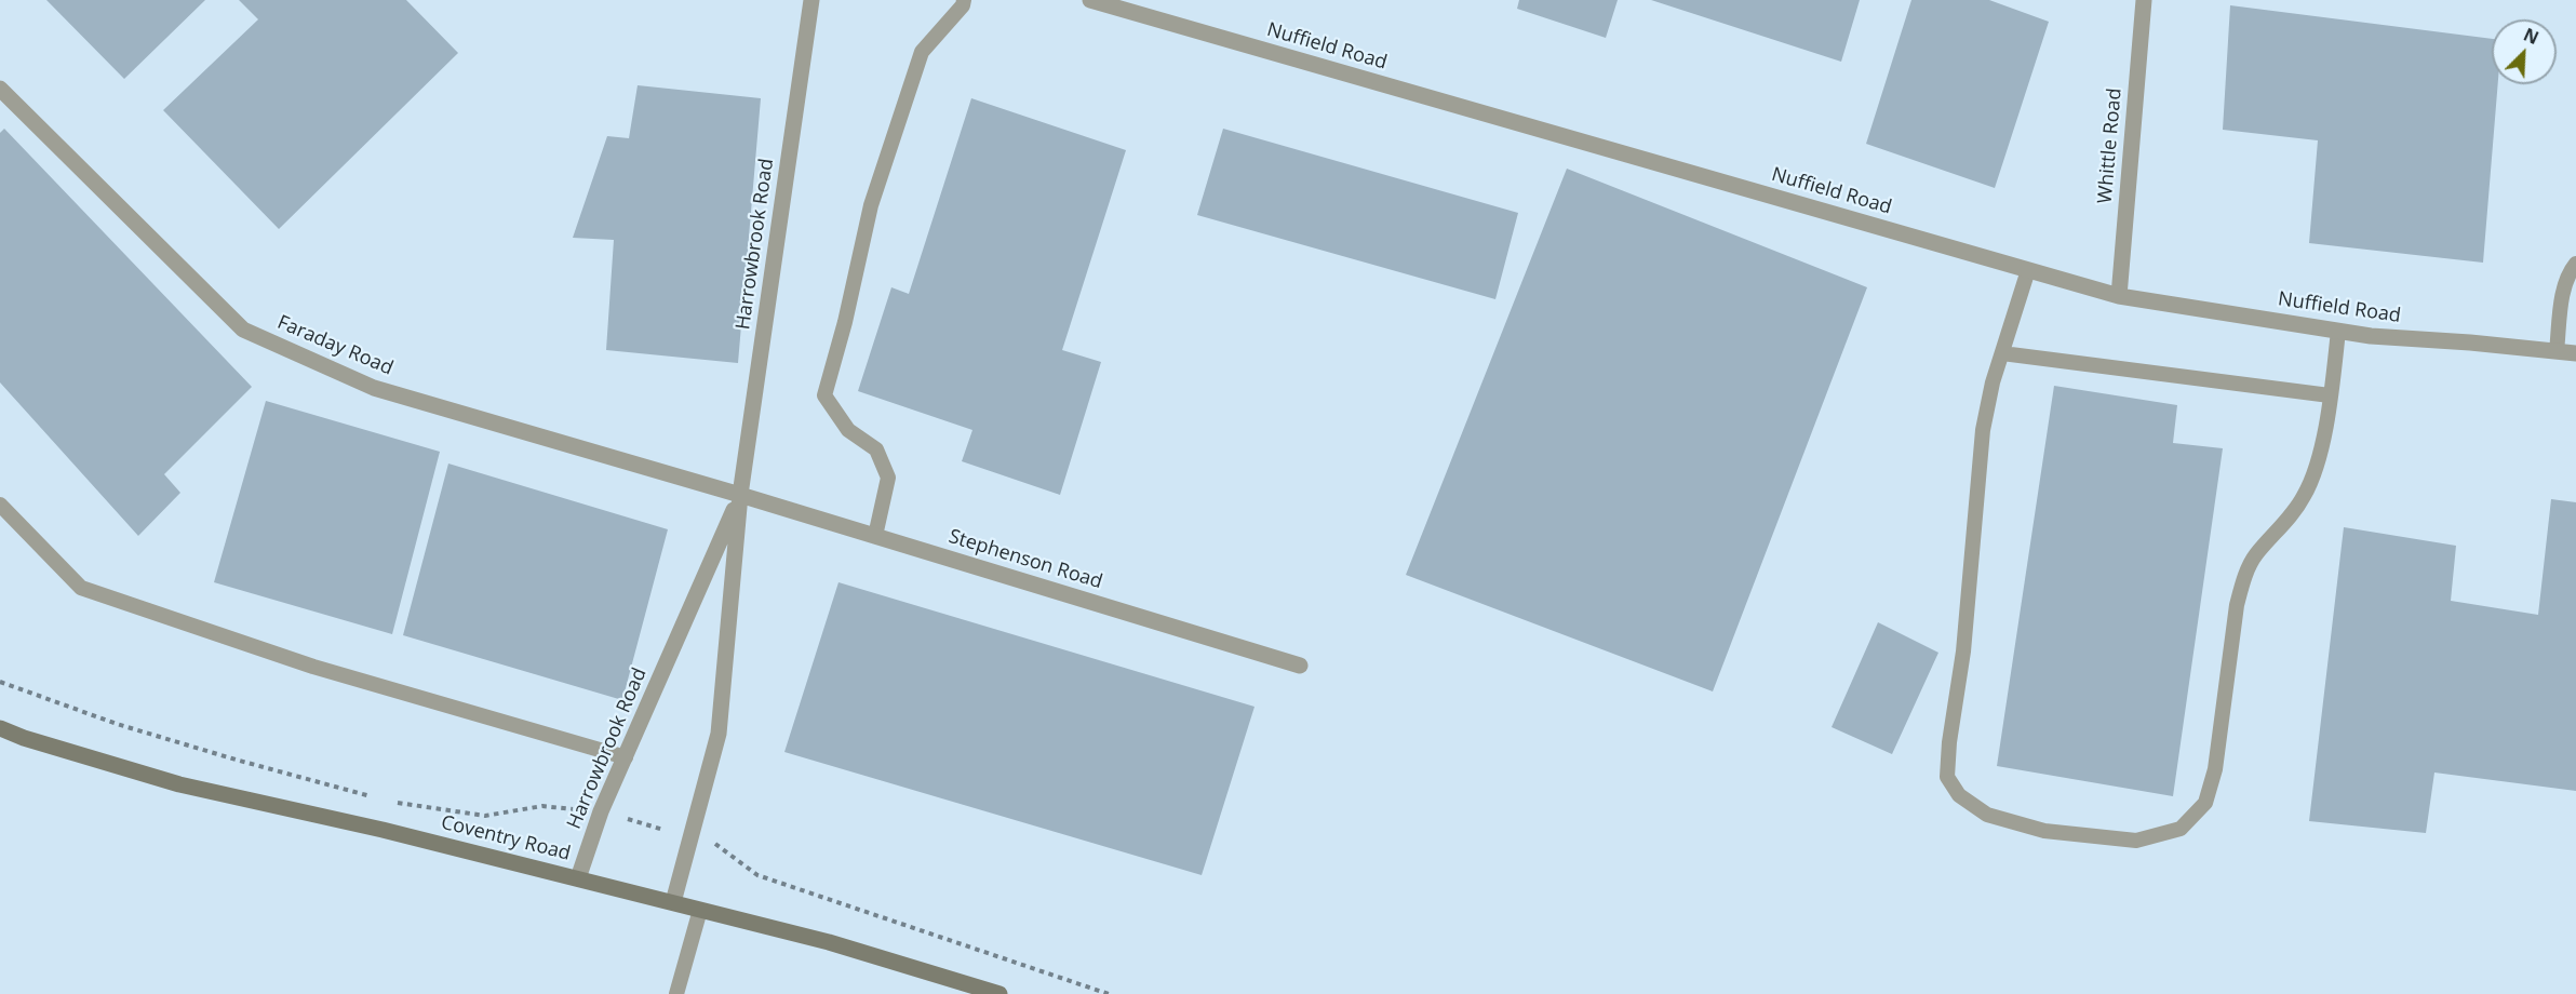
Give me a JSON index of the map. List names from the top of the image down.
{
  "streets": {
    "main road": ["Coventry Road"],
    "street": [
      "Nuffield Road",
      "Whittle Road",
      "Harrowbrook Road",
      "Faraday Road",
      "Stephenson Road"
    ]
  },
  "crossings": [
    ["Nuffield Road", "Whittle Road"],
    ["Harrowbrook Road", "Faraday Road"],
    ["Harrowbrook Road", "Stephenson Road"],
    ["Harrowbrook Road", "Coventry Road"],
    ["Faraday Road", "Stephenson Road"]
  ],
  "north": "top right"
}
